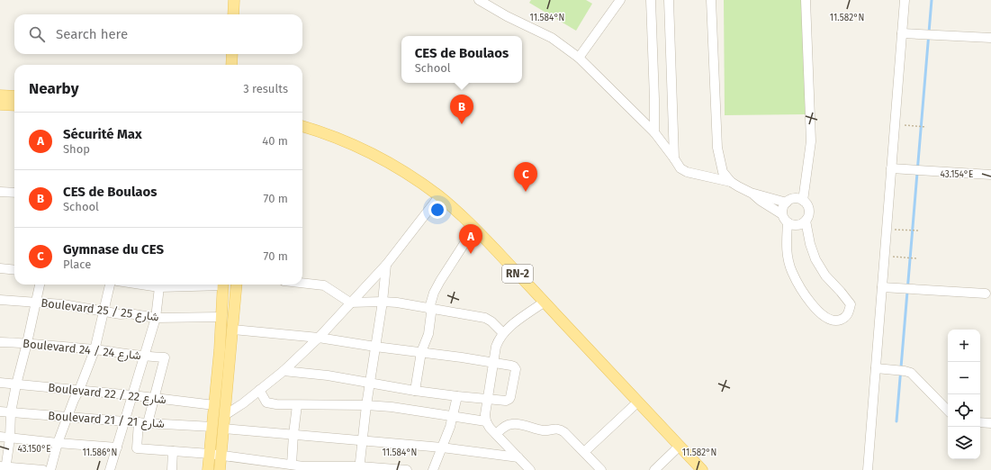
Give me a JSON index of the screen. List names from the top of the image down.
{
  "streets": {
    "main road": ["RN-2"],
    "street": [
      "Boulevard 25 / شارع 25",
      "Boulevard 24 / شارع 24",
      "Boulevard 22 / شارع 22",
      "Boulevard 21 / شارع 21"
    ]
  },
  "crossings": [
    ["Boulevard 24 / شارع 24", "Boulevard 22 / شارع 22"]
  ],
  "page": {
    "search": "Search here",
    "popup": ["CES de Boulaos", "School"],
    "heading": ["Nearby", "3 results"],
    "pins": ["B", "C", "A"],
    "list": [
      {
        "mark": "A",
        "name": "Sécurité Max",
        "note": "Shop",
        "value": "40 m"
      },
      {
        "mark": "B",
        "name": "CES de Boulaos",
        "note": "School",
        "value": "70 m"
      },
      {
        "mark": "C",
        "name": "Gymnase du CES",
        "note": "Place",
        "value": "70 m"
      }
    ],
    "map_buttons": ["+", "−"]
  },
  "coordinates": [
    "11.584°N",
    "11.582°N",
    "43.154°E",
    "43.150°E",
    "11.586°N"
  ]
}
